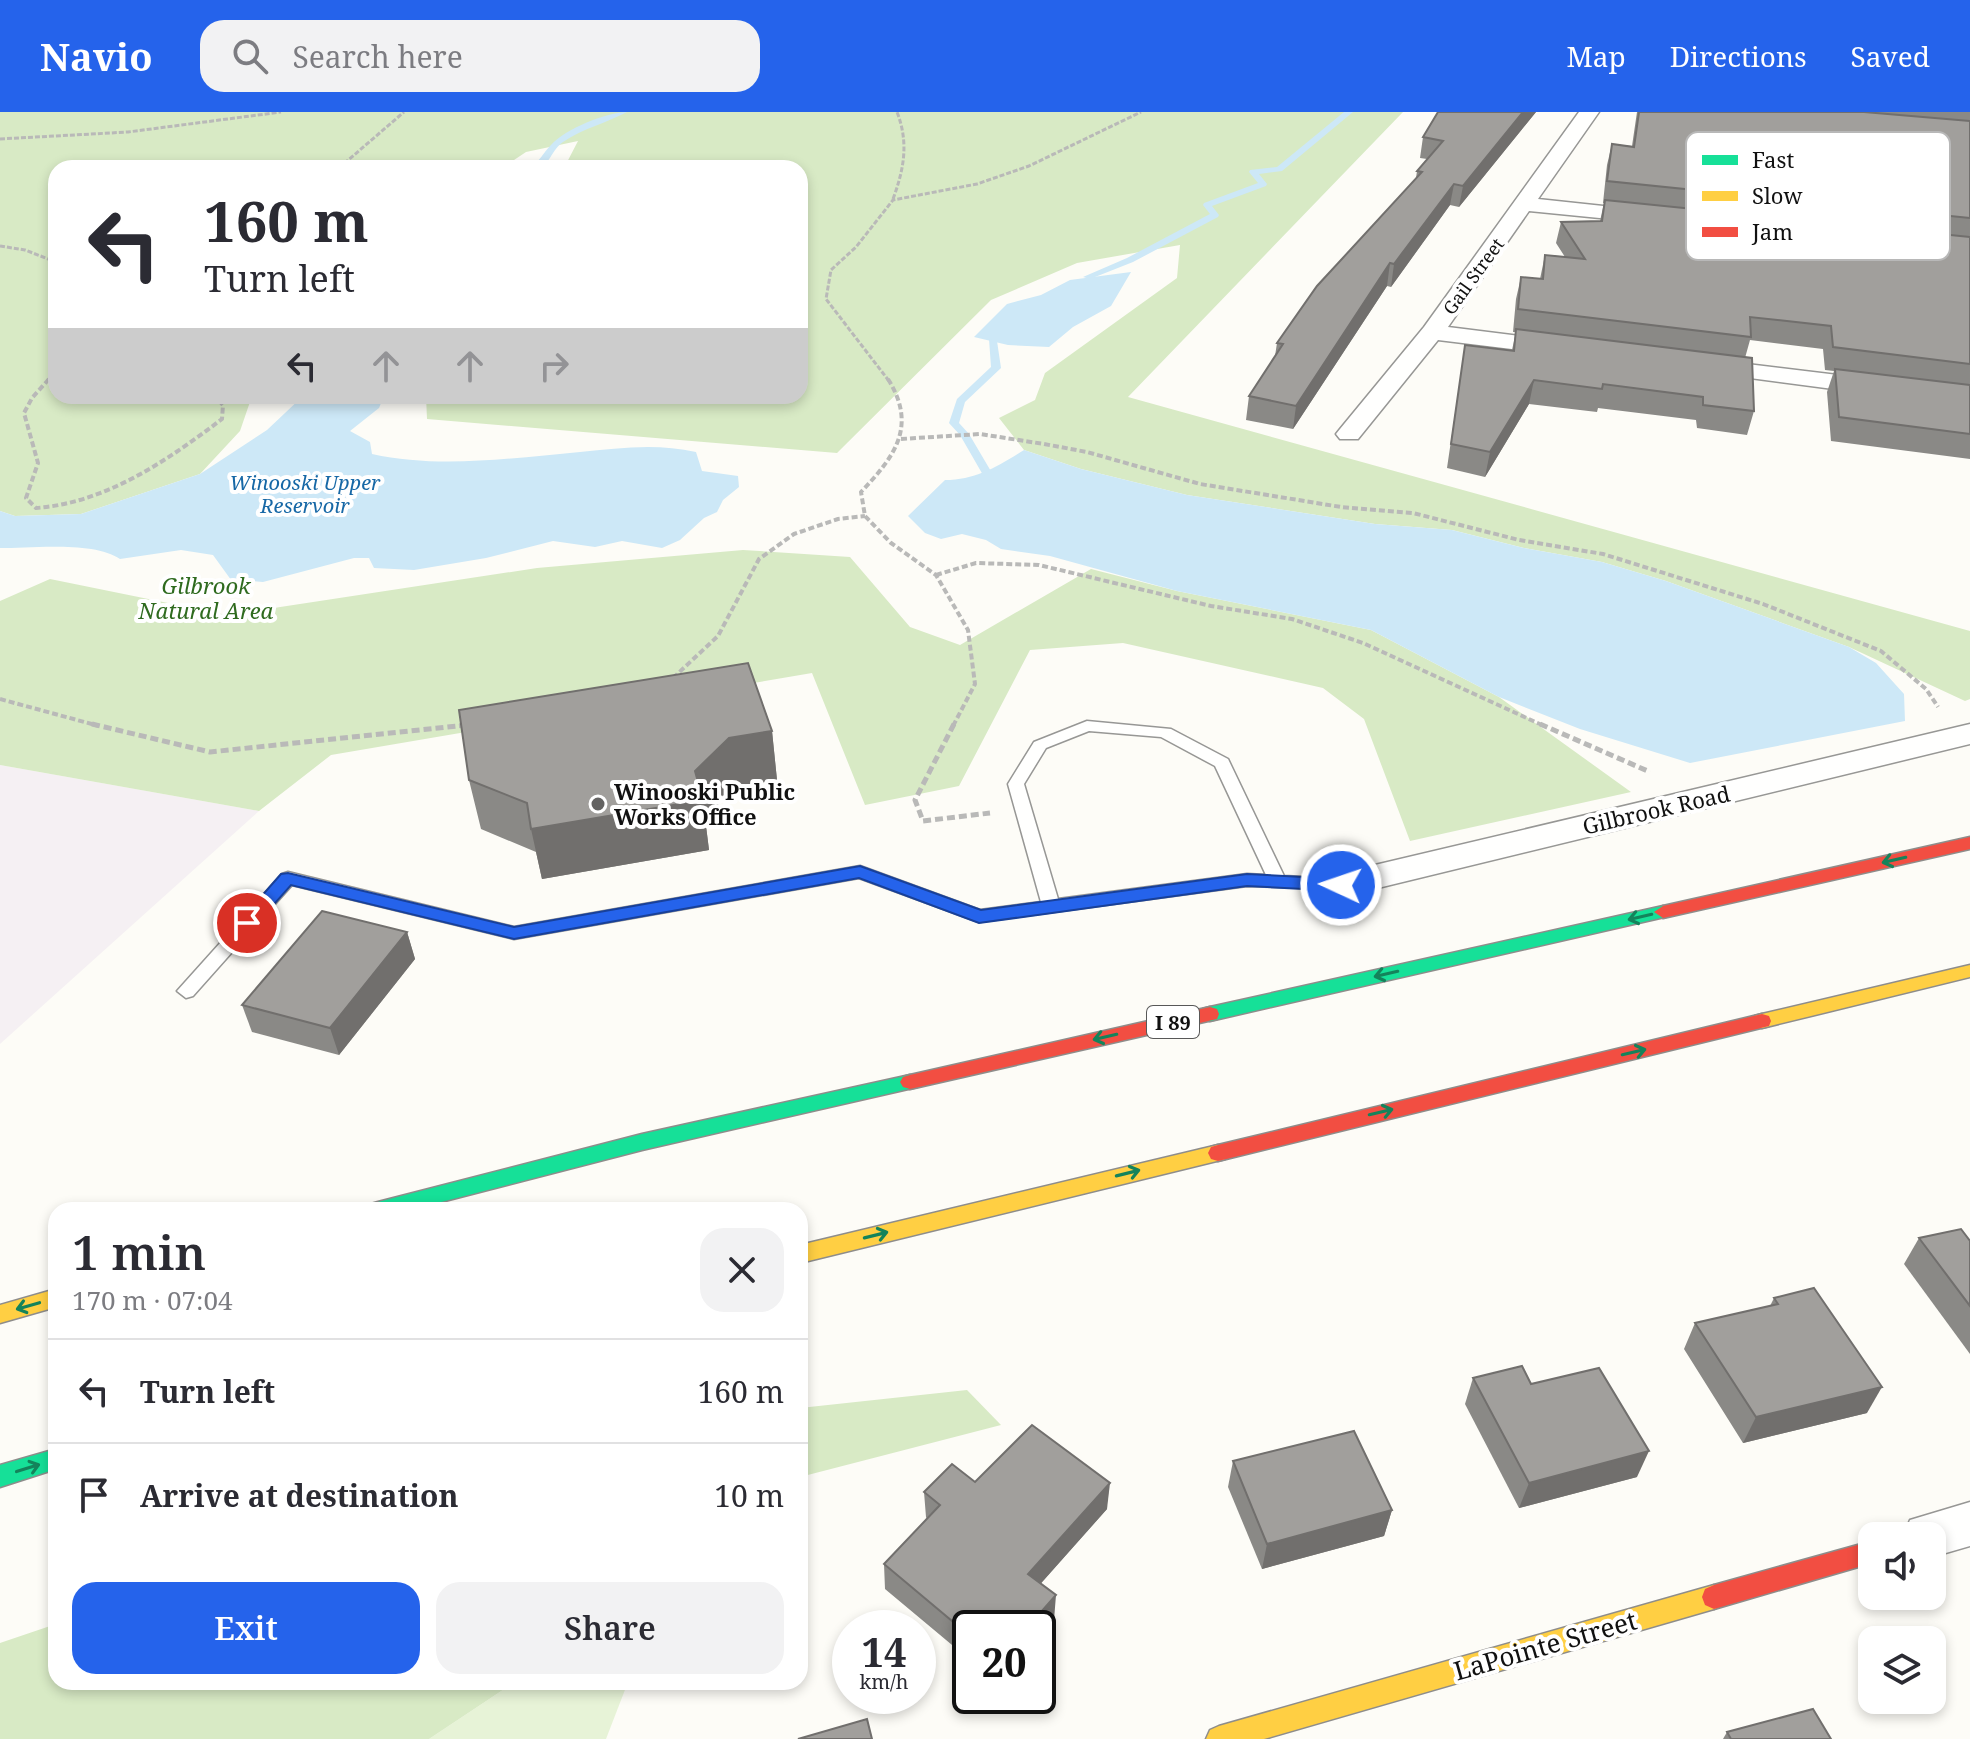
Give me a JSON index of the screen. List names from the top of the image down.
{
  "streets": {
    "main road": ["I 89", "LaPointe Street"],
    "street": ["Gail Street", "Gilbrook Road"]
  },
  "water": ["Winooski Upper Reservoir"],
  "parks": ["Gilbrook Natural Area"],
  "places": ["Winooski Public Works Office"],
  "legend": ["Fast", "Slow", "Jam"],
  "page": {
    "header": "Navio",
    "search": "Search here",
    "nav": ["Map", "Directions", "Saved"],
    "turn": ["160 m", "Turn left"],
    "heading": ["1 min", "170 m · 07:04"],
    "list": [
      {
        "name": "Turn left",
        "value": "160 m"
      },
      {
        "name": "Arrive at destination",
        "value": "10 m"
      }
    ],
    "buttons": ["Exit", "Share"],
    "speed": "14 km/h",
    "limit": "20"
  }
}
